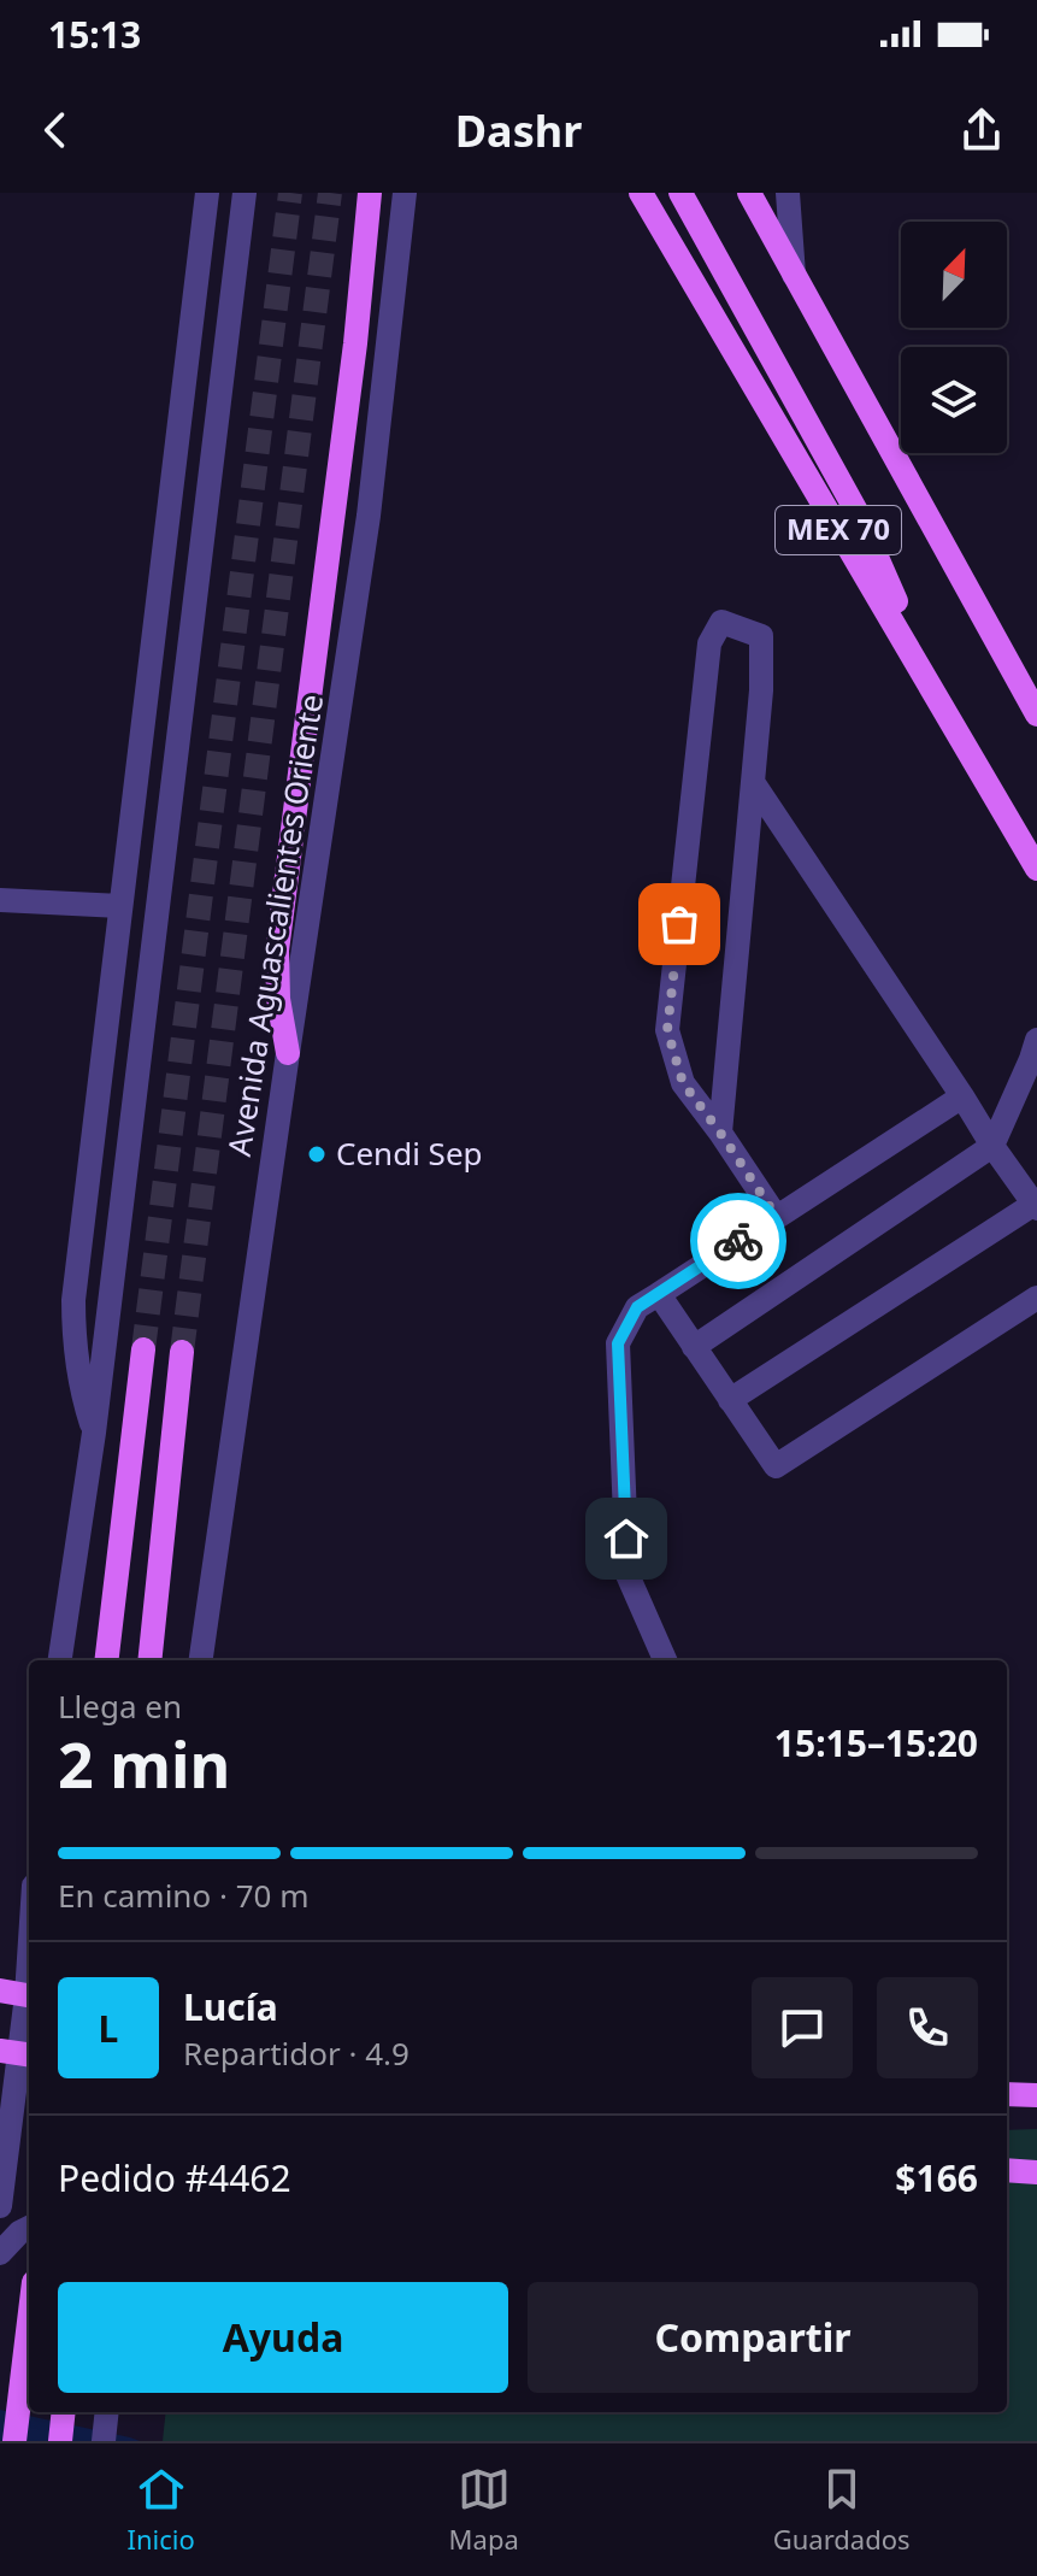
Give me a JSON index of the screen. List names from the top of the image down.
{
  "streets": {
    "main road": ["MEX 70"],
    "street": ["Avenida Aguascalientes Oriente"]
  },
  "places": ["Cendi Sep"],
  "north": "top right",
  "page": {
    "status": "15:13",
    "header": "Dashr",
    "heading": ["2 min", "Llega en", "15:15–15:20"],
    "panel": [
      "Lucía",
      "Repartidor · 4.9",
      "Pedido #4462",
      "$166"
    ],
    "bar": "En camino · 70 m",
    "round": "L",
    "buttons": ["Ayuda", "Compartir"],
    "tabs": ["Inicio", "Mapa", "Guardados"]
  }
}
